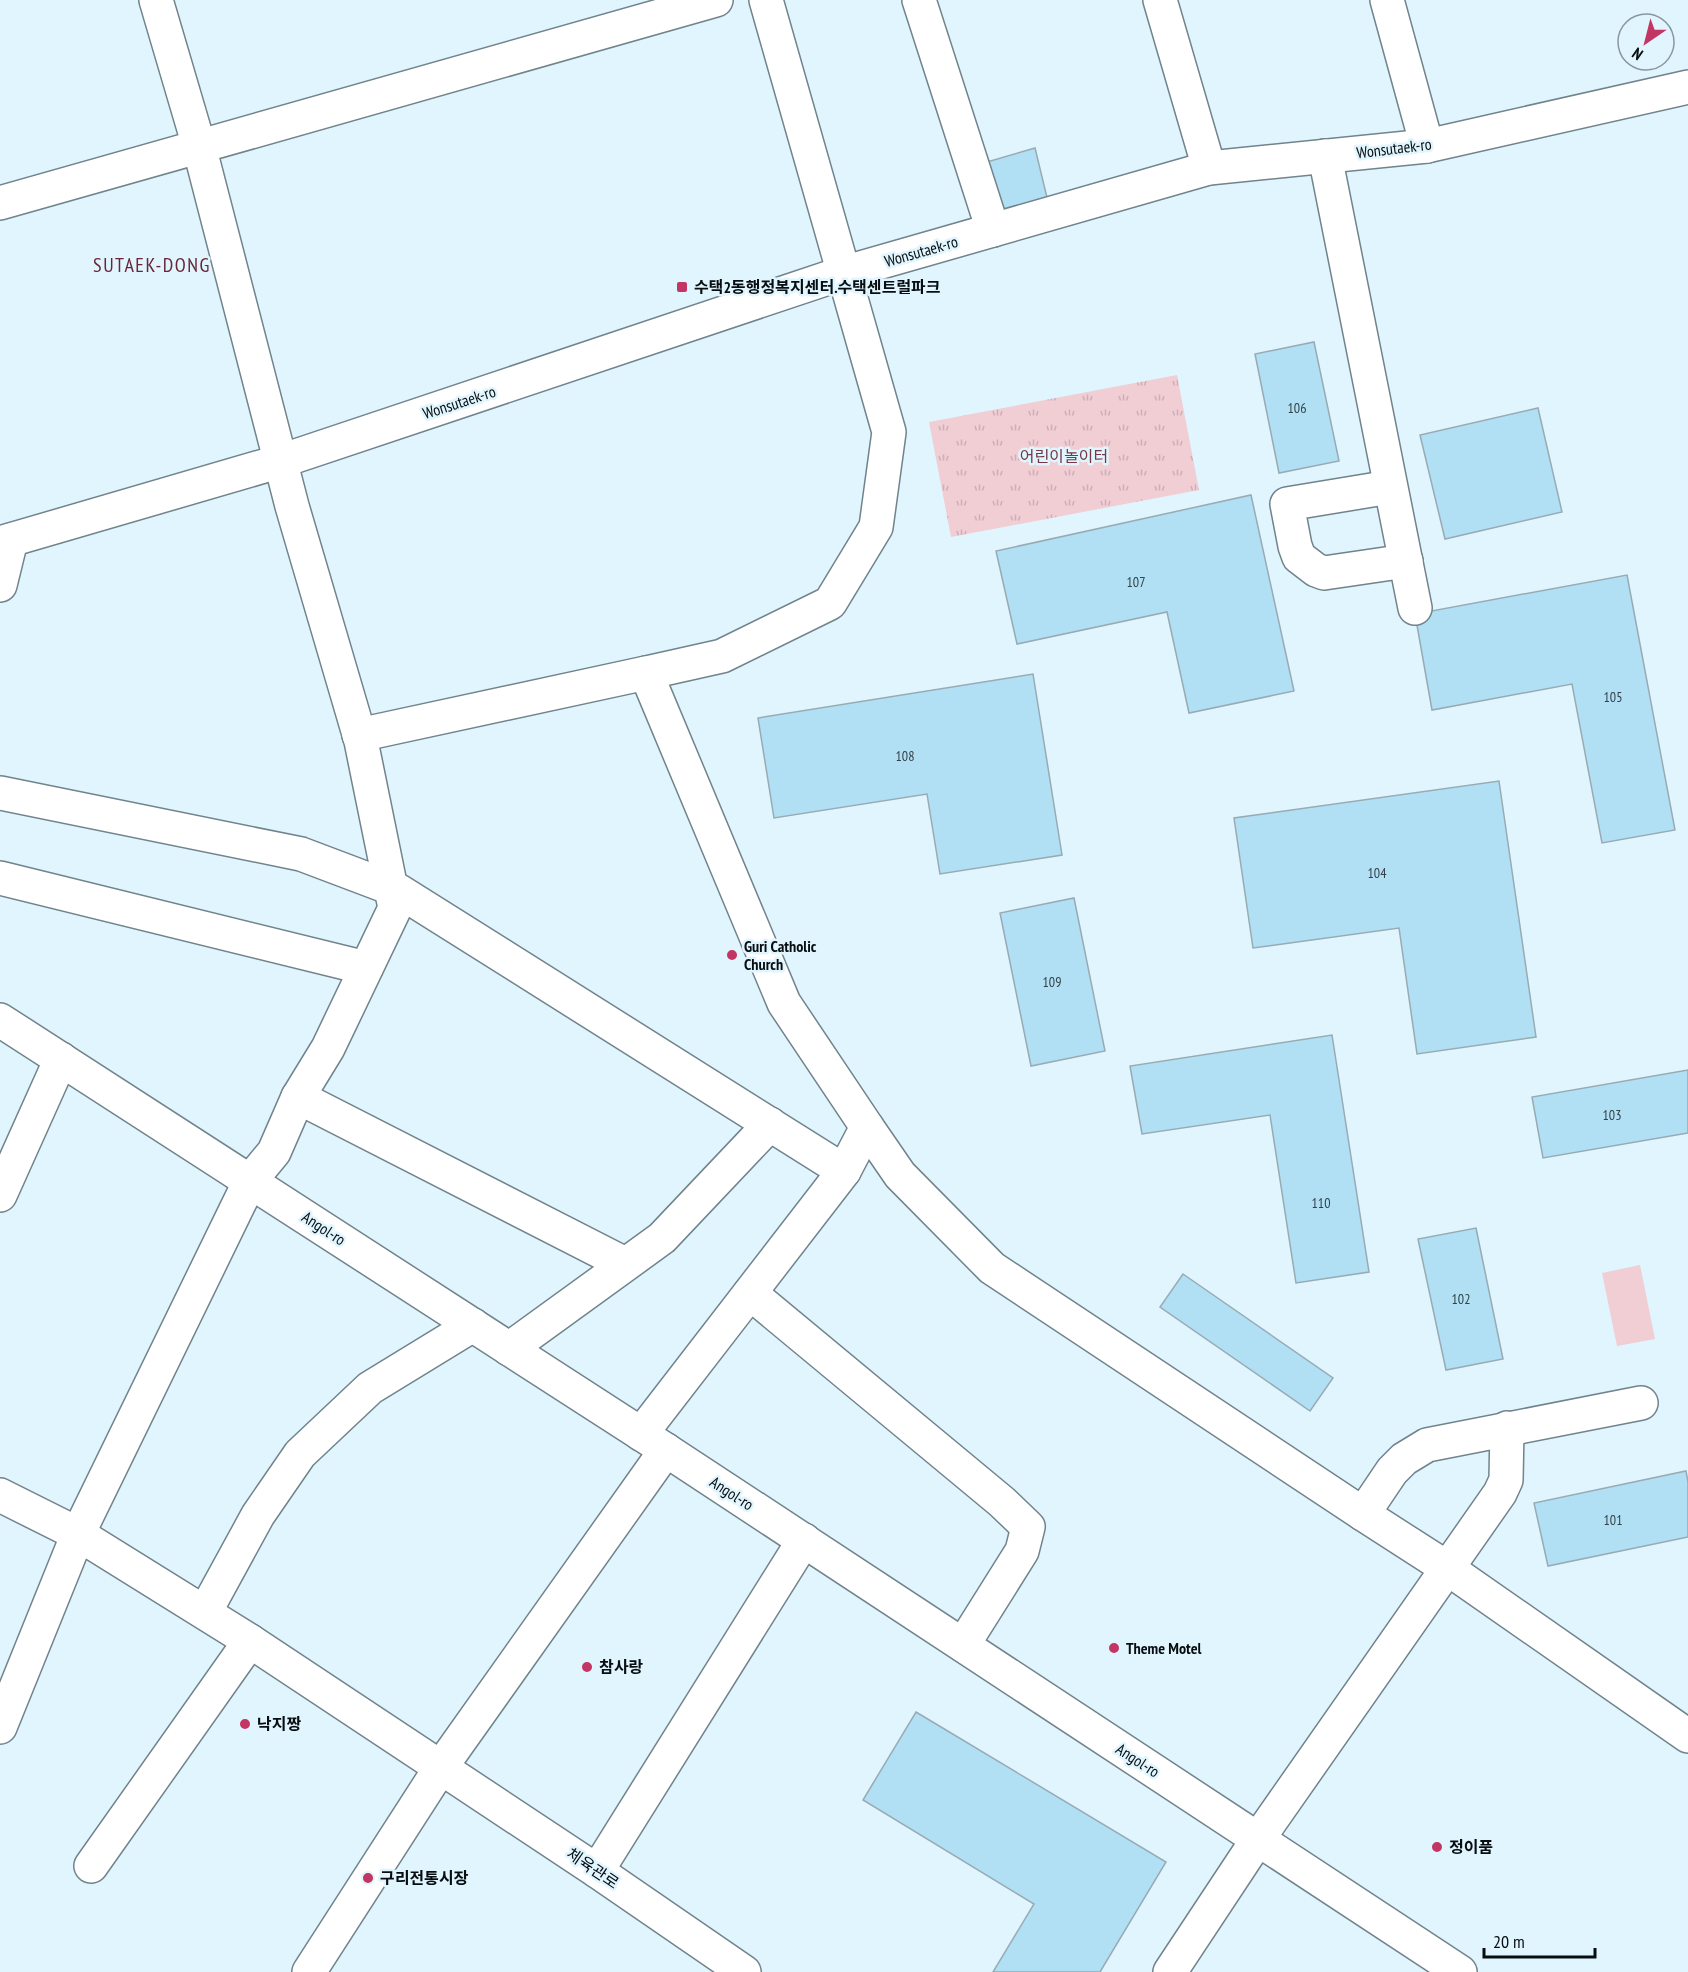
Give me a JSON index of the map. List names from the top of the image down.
{
  "streets": {
    "street": ["Wonsutaek-ro", "Angol-ro", "체육관로"]
  },
  "districts": ["SUTAEK-DONG"],
  "parks": ["어린이놀이터"],
  "places": {
    "transit": ["수택2동행정복지센터.수택센트럴파크"],
    "other": [
      "Guri Catholic Church",
      "Theme Motel",
      "참사랑",
      "낙지짱",
      "정이품",
      "구리전통시장"
    ]
  },
  "house_numbers": [
    "106",
    "107",
    "105",
    "108",
    "104",
    "109",
    "103",
    "110",
    "102",
    "101"
  ],
  "scale_bar": "20 m",
  "north": "bottom left"
}
